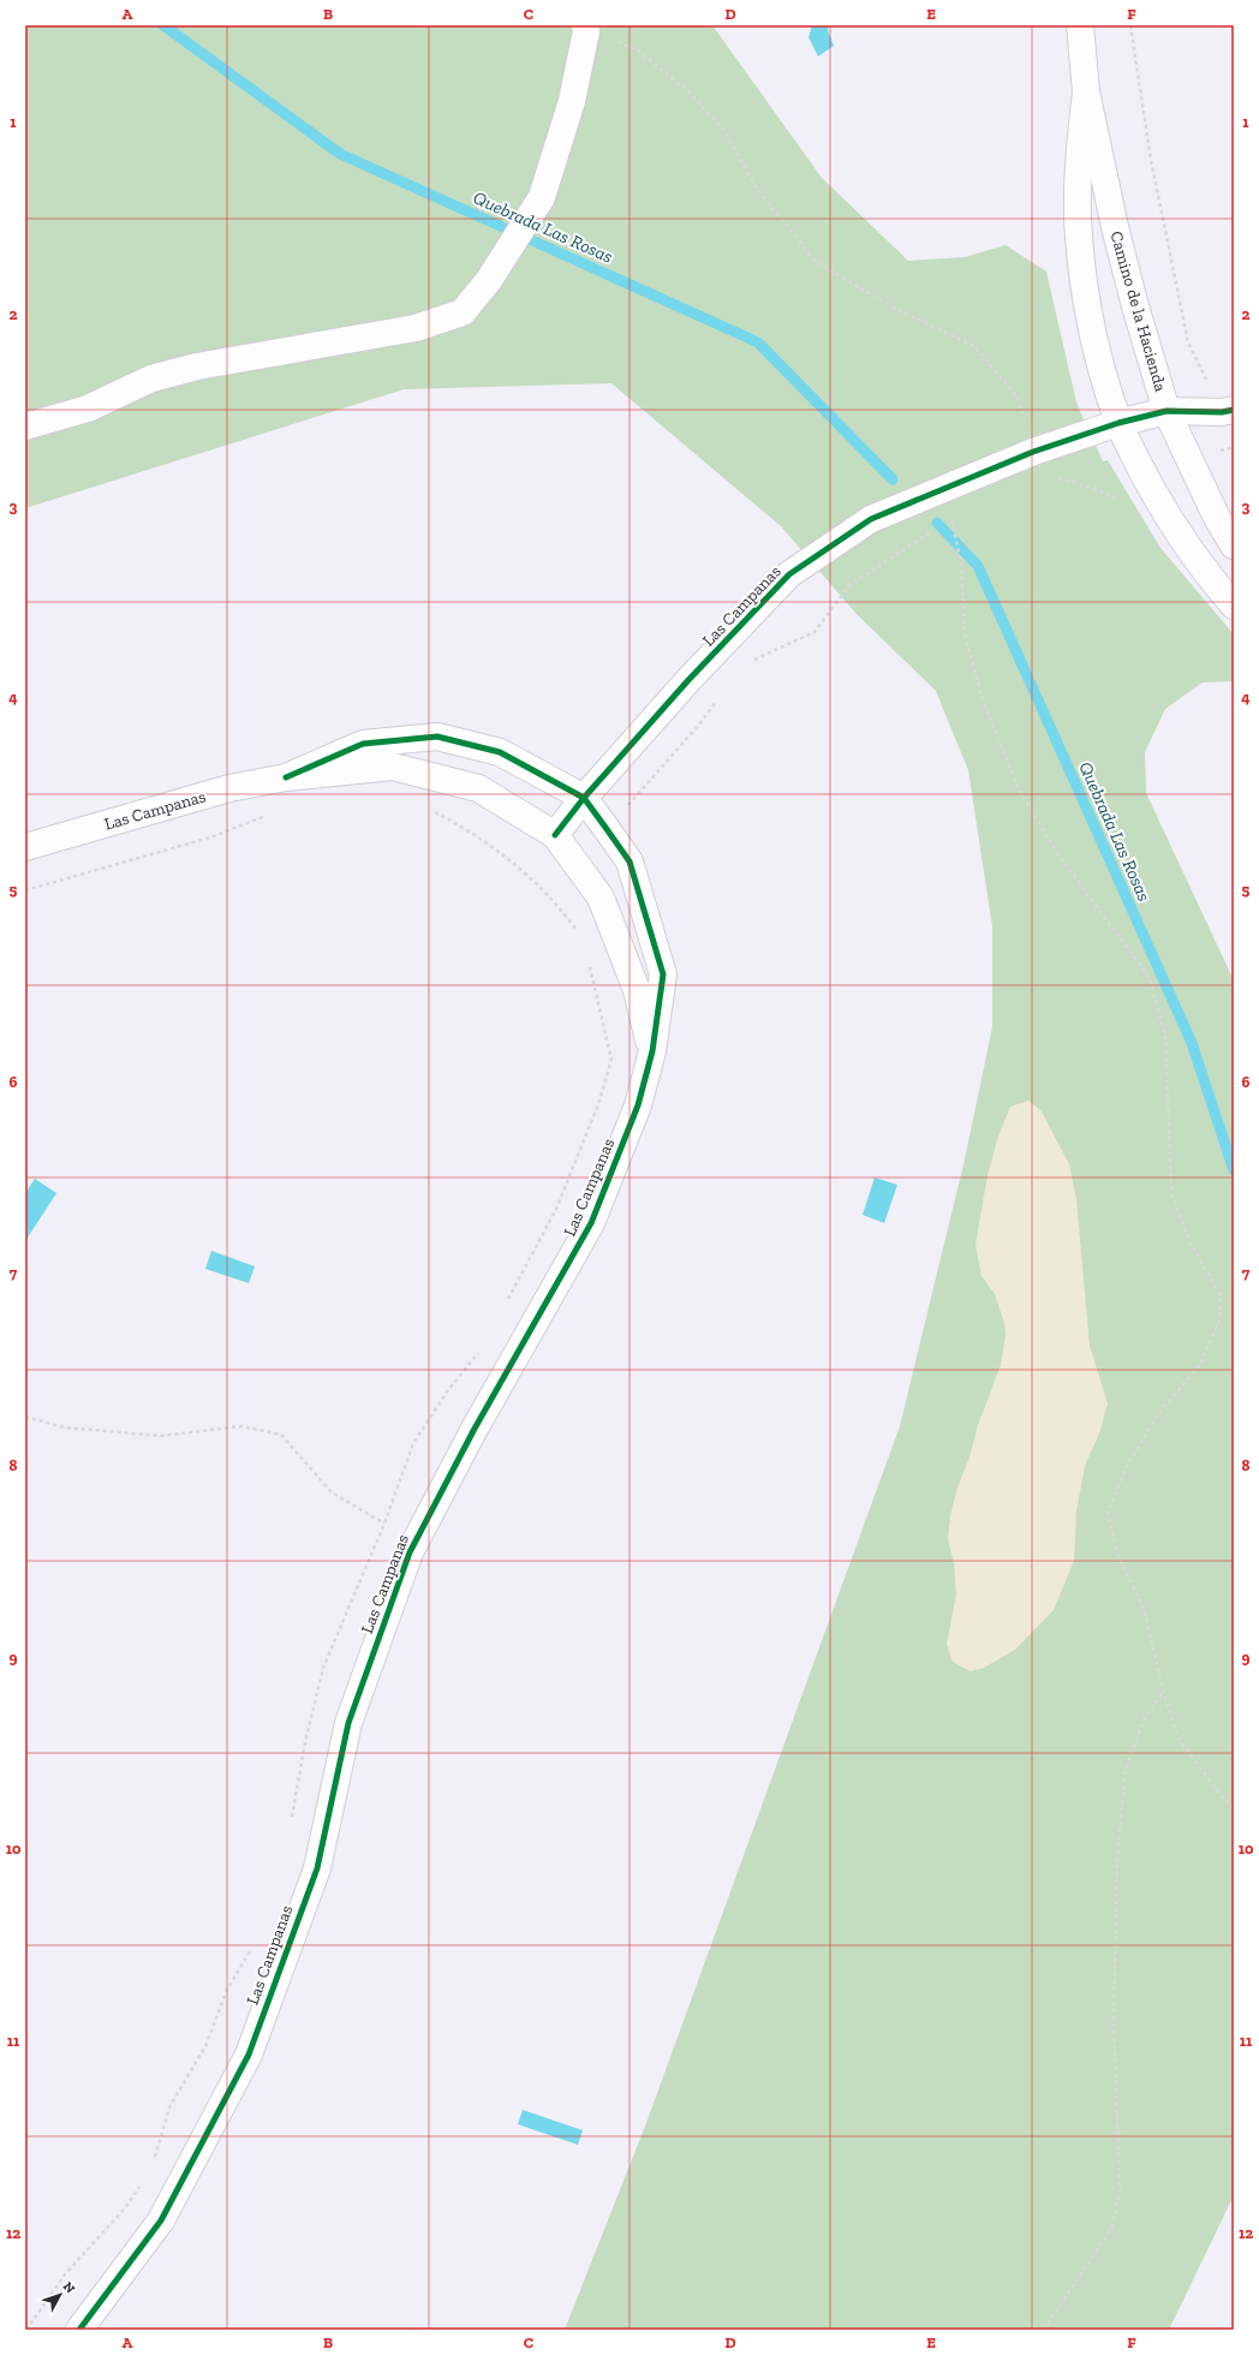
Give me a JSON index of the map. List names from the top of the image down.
{
  "streets": {
    "street": ["Camino de la Hacienda", "Las Campanas"]
  },
  "crossings": [
    ["Camino de la Hacienda", "Las Campanas"]
  ],
  "water": ["Quebrada Las Rosas"],
  "north": "top right",
  "grid": {
    "columns": [
      "A",
      "B",
      "C",
      "D",
      "E",
      "F"
    ],
    "rows": [
      "1",
      "2",
      "3",
      "4",
      "5",
      "6",
      "7",
      "8",
      "9",
      "10",
      "11",
      "12"
    ]
  }
}
